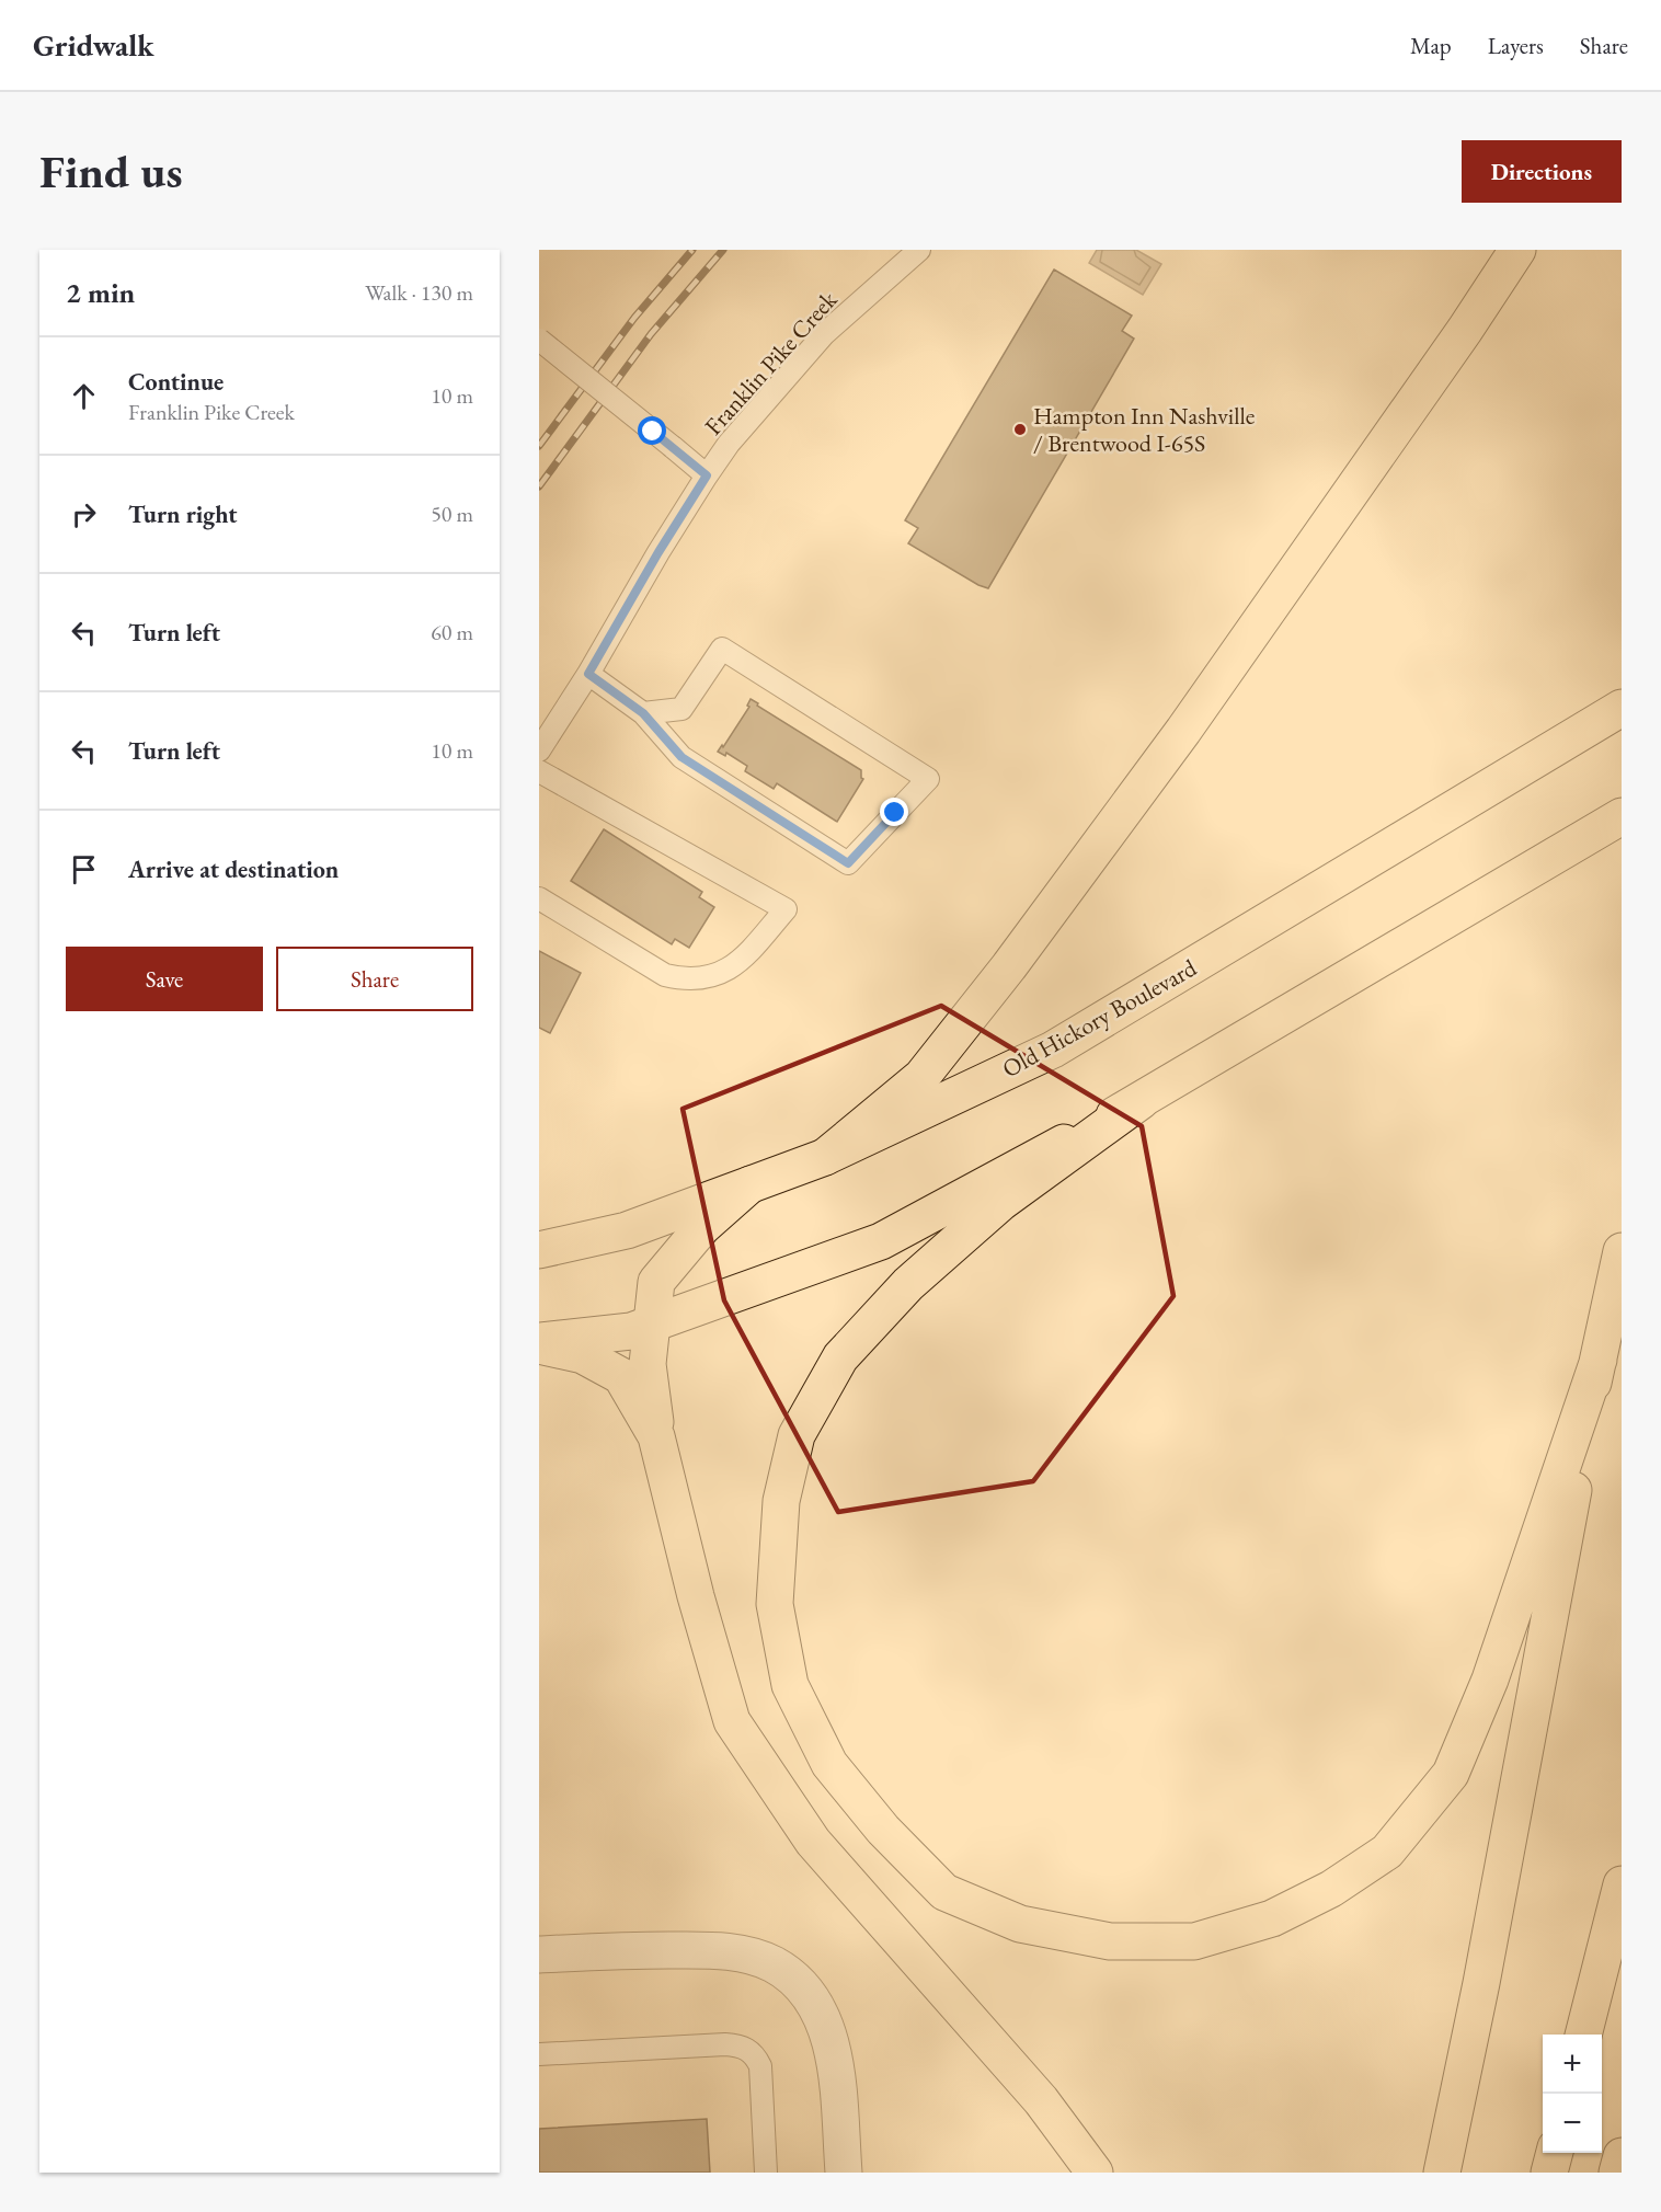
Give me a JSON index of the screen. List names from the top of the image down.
{
  "streets": {
    "main road": ["Old Hickory Boulevard"],
    "lane": ["Franklin Pike Creek"]
  },
  "places": ["Hampton Inn Nashville / Brentwood I-65S"],
  "page": {
    "header": "Gridwalk",
    "nav": ["Map", "Layers", "Share"],
    "buttons": [
      "Directions",
      ["Save", "Share"]
    ],
    "title": "Find us",
    "heading": ["2 min", "Walk · 130 m"],
    "list": [
      ["Continue", "Franklin Pike Creek", "10 m"],
      ["Turn right", "50 m"],
      ["Turn left", "60 m"],
      ["Turn left", "10 m"],
      "Arrive at destination"
    ],
    "map_buttons": ["+", "−"]
  }
}
